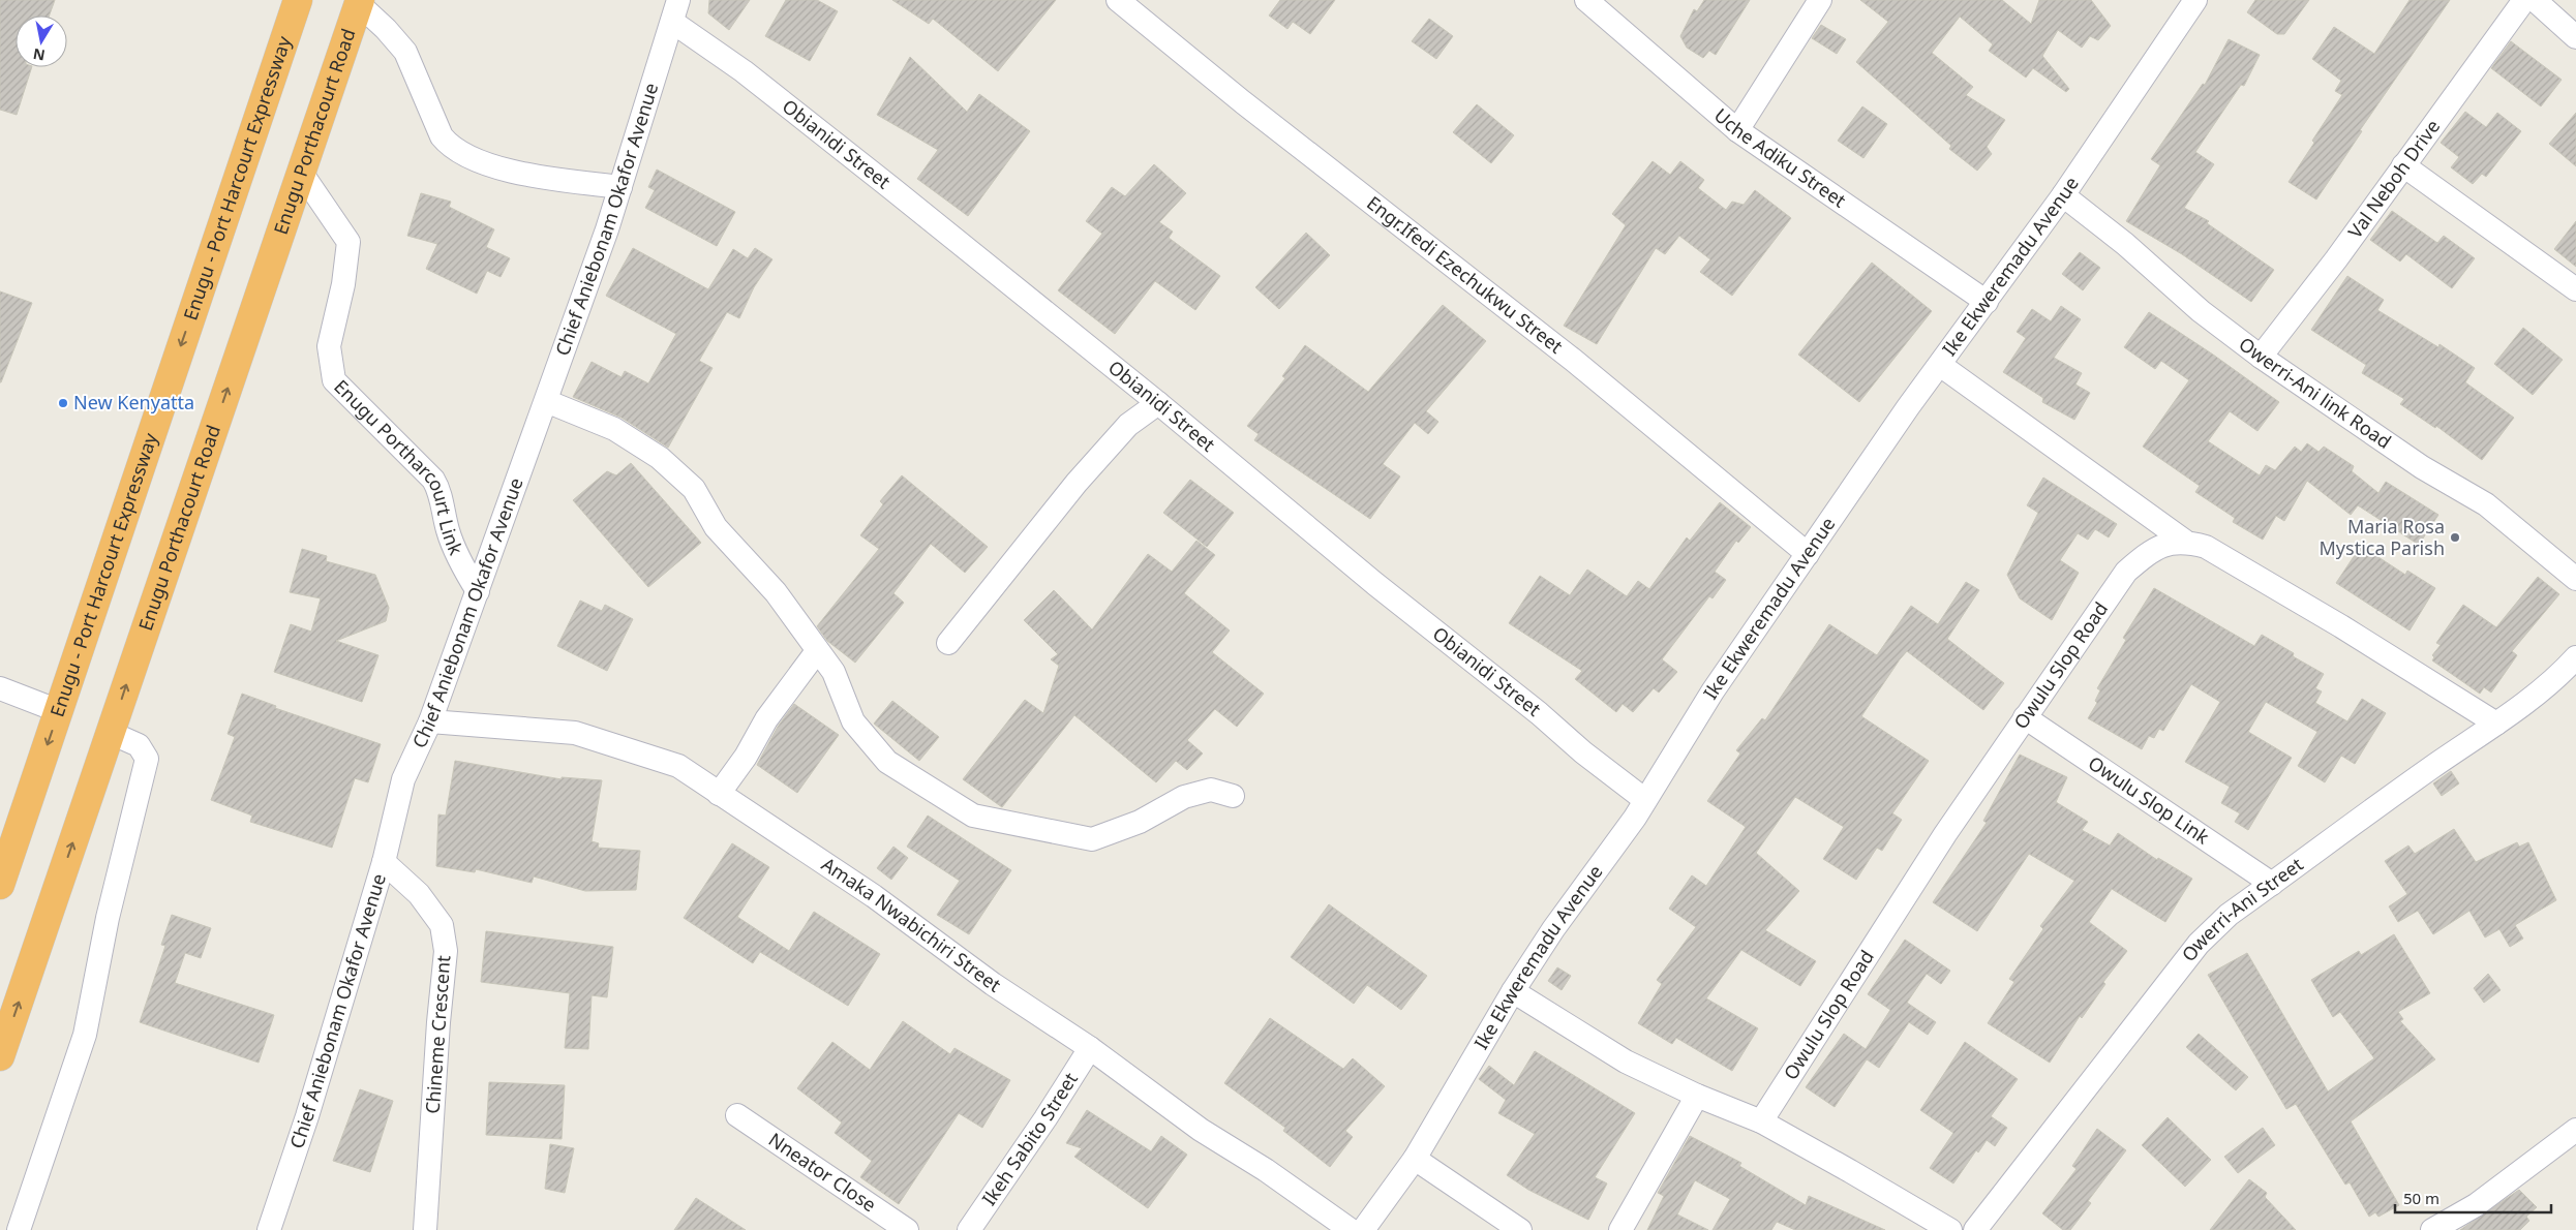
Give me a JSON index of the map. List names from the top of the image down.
{
  "streets": {
    "highway": ["Enugu Porthacourt Road", "Enugu - Port Harcourt Expressway"],
    "street": [
      "Obianidi Street",
      "Uche Adiku Street",
      "Val Neboh Drive",
      "Chief Aniebonam Okafor Avenue",
      "Ike Ekweremadu Avenue",
      "Engr.Ifedi Ezechukwu Street",
      "Owerri-Ani link Road",
      "Enugu Portharcourt Link",
      "Owulu Slop Road",
      "Owulu Slop Link",
      "Owerri-Ani Street",
      "Amaka Nwabichiri Street",
      "Chineme Crescent",
      "Ikeh Sabito Street",
      "Nneator Close"
    ]
  },
  "crossings": [
    ["Enugu Porthacourt Road", "Enugu Portharcourt Link"],
    ["Obianidi Street", "Chief Aniebonam Okafor Avenue"],
    ["Obianidi Street", "Ike Ekweremadu Avenue"],
    ["Uche Adiku Street", "Ike Ekweremadu Avenue"],
    ["Val Neboh Drive", "Owerri-Ani link Road"],
    ["Chief Aniebonam Okafor Avenue", "Enugu Portharcourt Link"],
    ["Chief Aniebonam Okafor Avenue", "Amaka Nwabichiri Street"],
    ["Chief Aniebonam Okafor Avenue", "Chineme Crescent"],
    ["Ike Ekweremadu Avenue", "Engr.Ifedi Ezechukwu Street"],
    ["Ike Ekweremadu Avenue", "Owerri-Ani link Road"],
    ["Owulu Slop Road", "Owulu Slop Link"],
    ["Owulu Slop Link", "Owerri-Ani Street"],
    ["Amaka Nwabichiri Street", "Ikeh Sabito Street"]
  ],
  "one_way": ["Enugu Porthacourt Road", "Enugu - Port Harcourt Expressway"],
  "places": ["New Kenyatta", "Maria Rosa Mystica Parish"],
  "scale_bar": "50 m",
  "north": "bottom"
}
